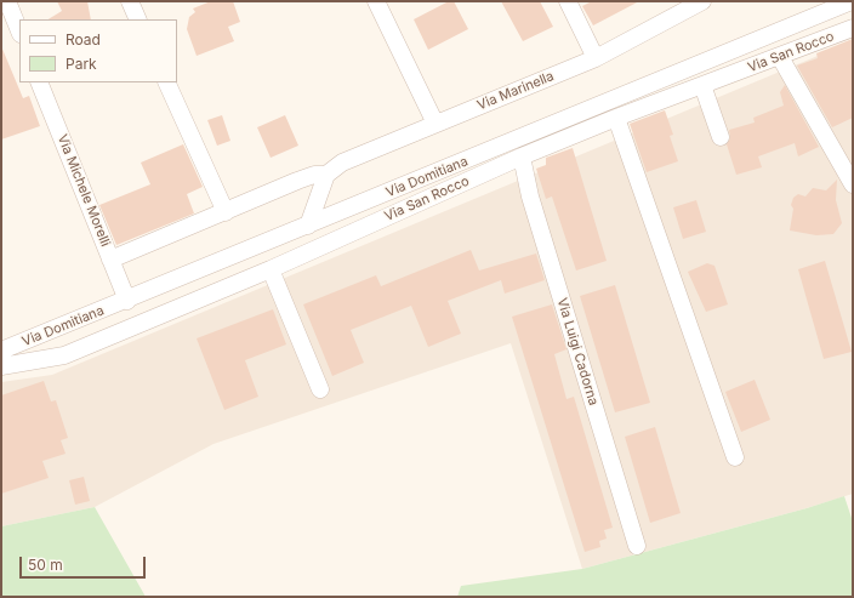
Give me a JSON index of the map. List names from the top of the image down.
{
  "streets": {
    "street": [
      "Via San Rocco",
      "Via Marinella",
      "Via Domitiana",
      "Via Michele Morelli",
      "Via Luigi Cadorna"
    ]
  },
  "crossings": [
    ["Via San Rocco", "Via Luigi Cadorna"],
    ["Via Marinella", "Via Michele Morelli"],
    ["Via Domitiana", "Via Michele Morelli"]
  ],
  "legend": ["Road", "Park"],
  "scale_bar": "50 m"
}
